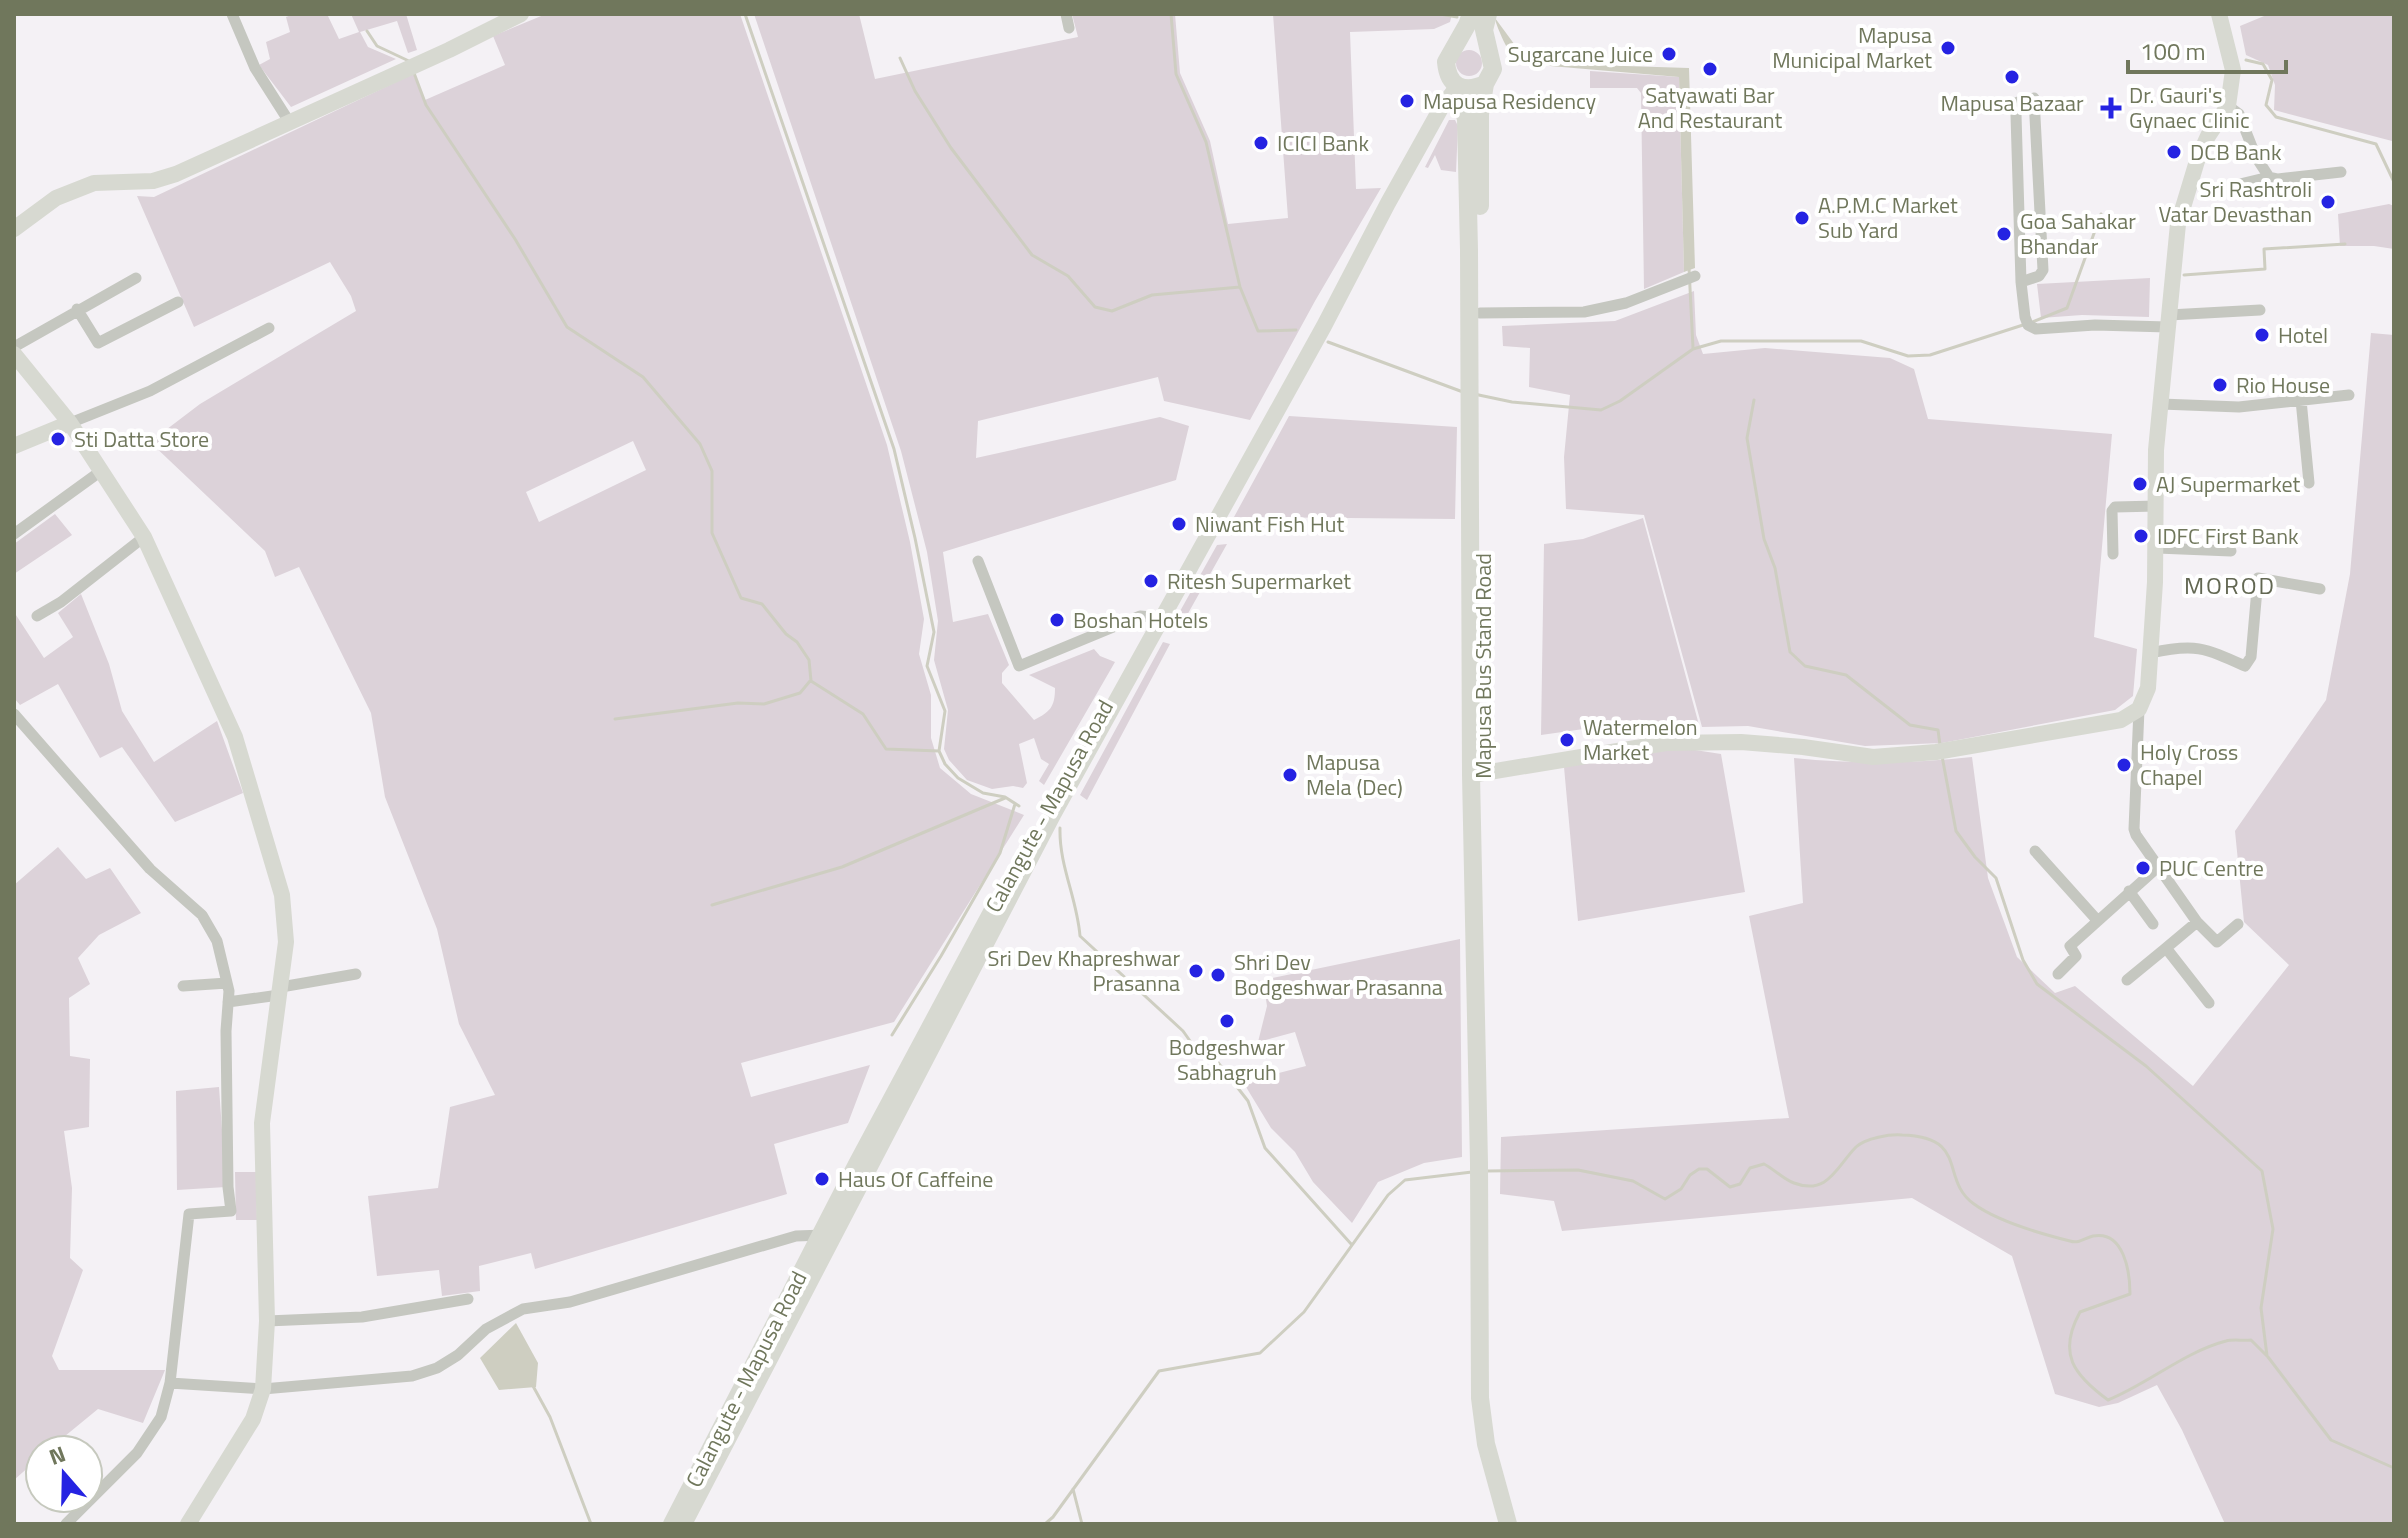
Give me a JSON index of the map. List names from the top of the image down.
{
  "streets": {
    "main road": ["Mapusa Bus Stand Road"],
    "street": ["Calangute - Mapusa Road"]
  },
  "crossings": [
    ["Mapusa Bus Stand Road", "Calangute - Mapusa Road"]
  ],
  "districts": ["MOROD"],
  "places": {
    "other": [
      "Mapusa Municipal Market",
      "Sugarcane Juice",
      "Satyawati Bar And Restaurant",
      "Mapusa Bazaar",
      "Mapusa Residency",
      "ICICI Bank",
      "DCB Bank",
      "Sri Rashtroli Vatar Devasthan",
      "A.P.M.C Market Sub Yard",
      "Goa Sahakar Bhandar",
      "Hotel",
      "Rio House",
      "Sti Datta Store",
      "AJ Supermarket",
      "Niwant Fish Hut",
      "IDFC First Bank",
      "Ritesh Supermarket",
      "Boshan Hotels",
      "Watermelon Market",
      "Holy Cross Chapel",
      "Mapusa Mela (Dec)",
      "PUC Centre",
      "Sri Dev Khapreshwar Prasanna",
      "Shri Dev Bodgeshwar Prasanna",
      "Bodgeshwar Sabhagruh",
      "Haus Of Caffeine"
    ],
    "health": ["Dr. Gauri's Gynaec Clinic"]
  },
  "scale_bar": "100 m",
  "north": "top"
}
